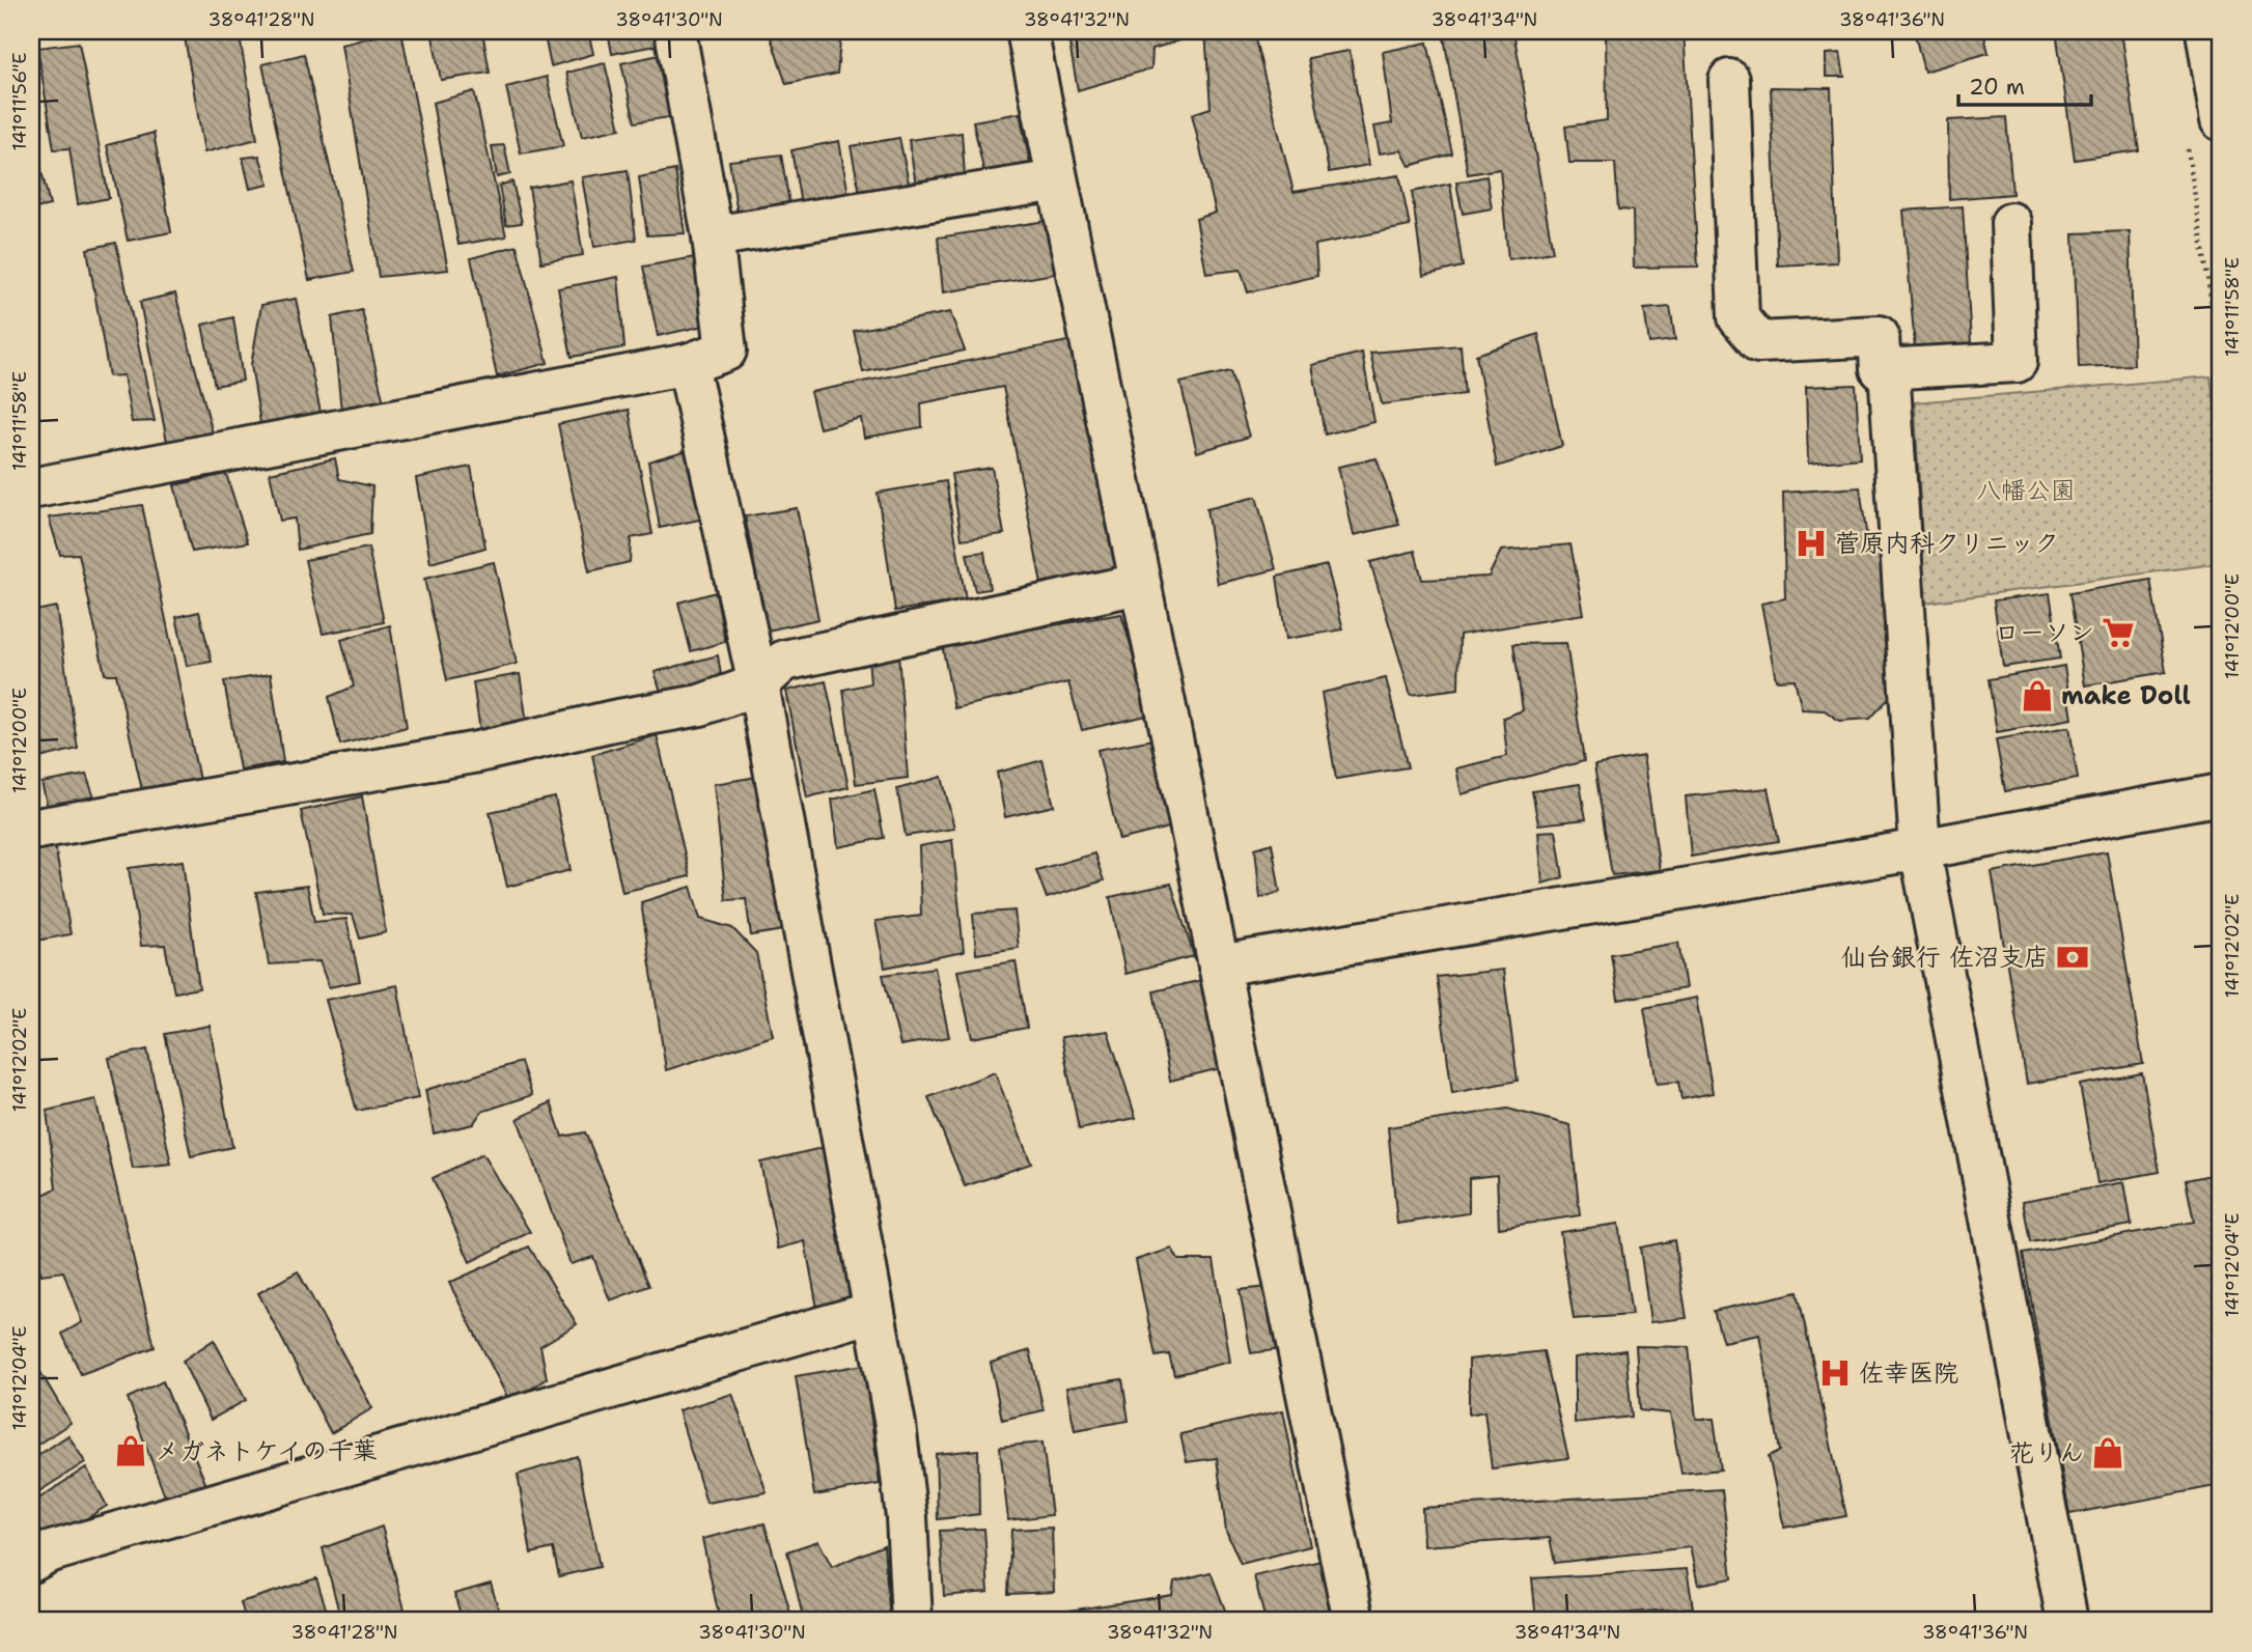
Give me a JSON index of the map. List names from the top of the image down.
{
  "parks": ["八幡公園"],
  "places": {
    "hospital": ["菅原内科クリニック", "佐幸医院"],
    "supermarket": ["ローソン"],
    "shop": ["make Doll", "メガネトケイの千葉", "花りん"],
    "bank": ["仙台銀行 佐沼支店"]
  },
  "scale_bar": "20 m",
  "coordinates": [
    "38°41'28\"N",
    "38°41'30\"N",
    "38°41'32\"N",
    "38°41'34\"N",
    "38°41'36\"N",
    "141°11'56\"E",
    "141°11'58\"E",
    "141°12'00\"E",
    "141°12'02\"E",
    "141°12'04\"E"
  ]
}
